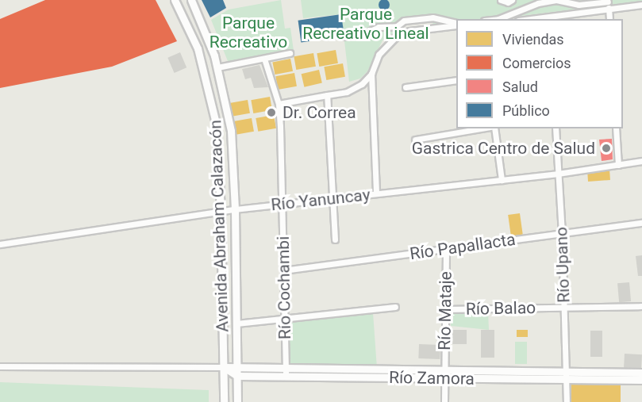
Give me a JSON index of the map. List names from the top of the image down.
{
  "streets": {
    "main road": ["Avenida Abraham Calazacón", "Río Zamora"],
    "street": [
      "Río Yanuncay",
      "Río Papallacta",
      "Río Upano",
      "Río Cochambi",
      "Río Balao",
      "Río Mataje"
    ]
  },
  "crossings": [
    ["Río Yanuncay", "Avenida Abraham Calazacón"],
    ["Río Yanuncay", "Río Upano"],
    ["Río Yanuncay", "Río Cochambi"],
    ["Avenida Abraham Calazacón", "Río Zamora"],
    ["Río Papallacta", "Río Upano"],
    ["Río Papallacta", "Río Cochambi"],
    ["Río Papallacta", "Río Mataje"],
    ["Río Upano", "Río Balao"],
    ["Río Upano", "Río Zamora"],
    ["Río Cochambi", "Río Zamora"],
    ["Río Balao", "Río Mataje"],
    ["Río Mataje", "Río Zamora"]
  ],
  "parks": ["Parque Recreativo Lineal", "Parque Recreativo"],
  "places": ["Dr. Correa", "Gastrica Centro de Salud"],
  "legend": [
    "Viviendas",
    "Comercios",
    "Salud",
    "Público"
  ]
}
